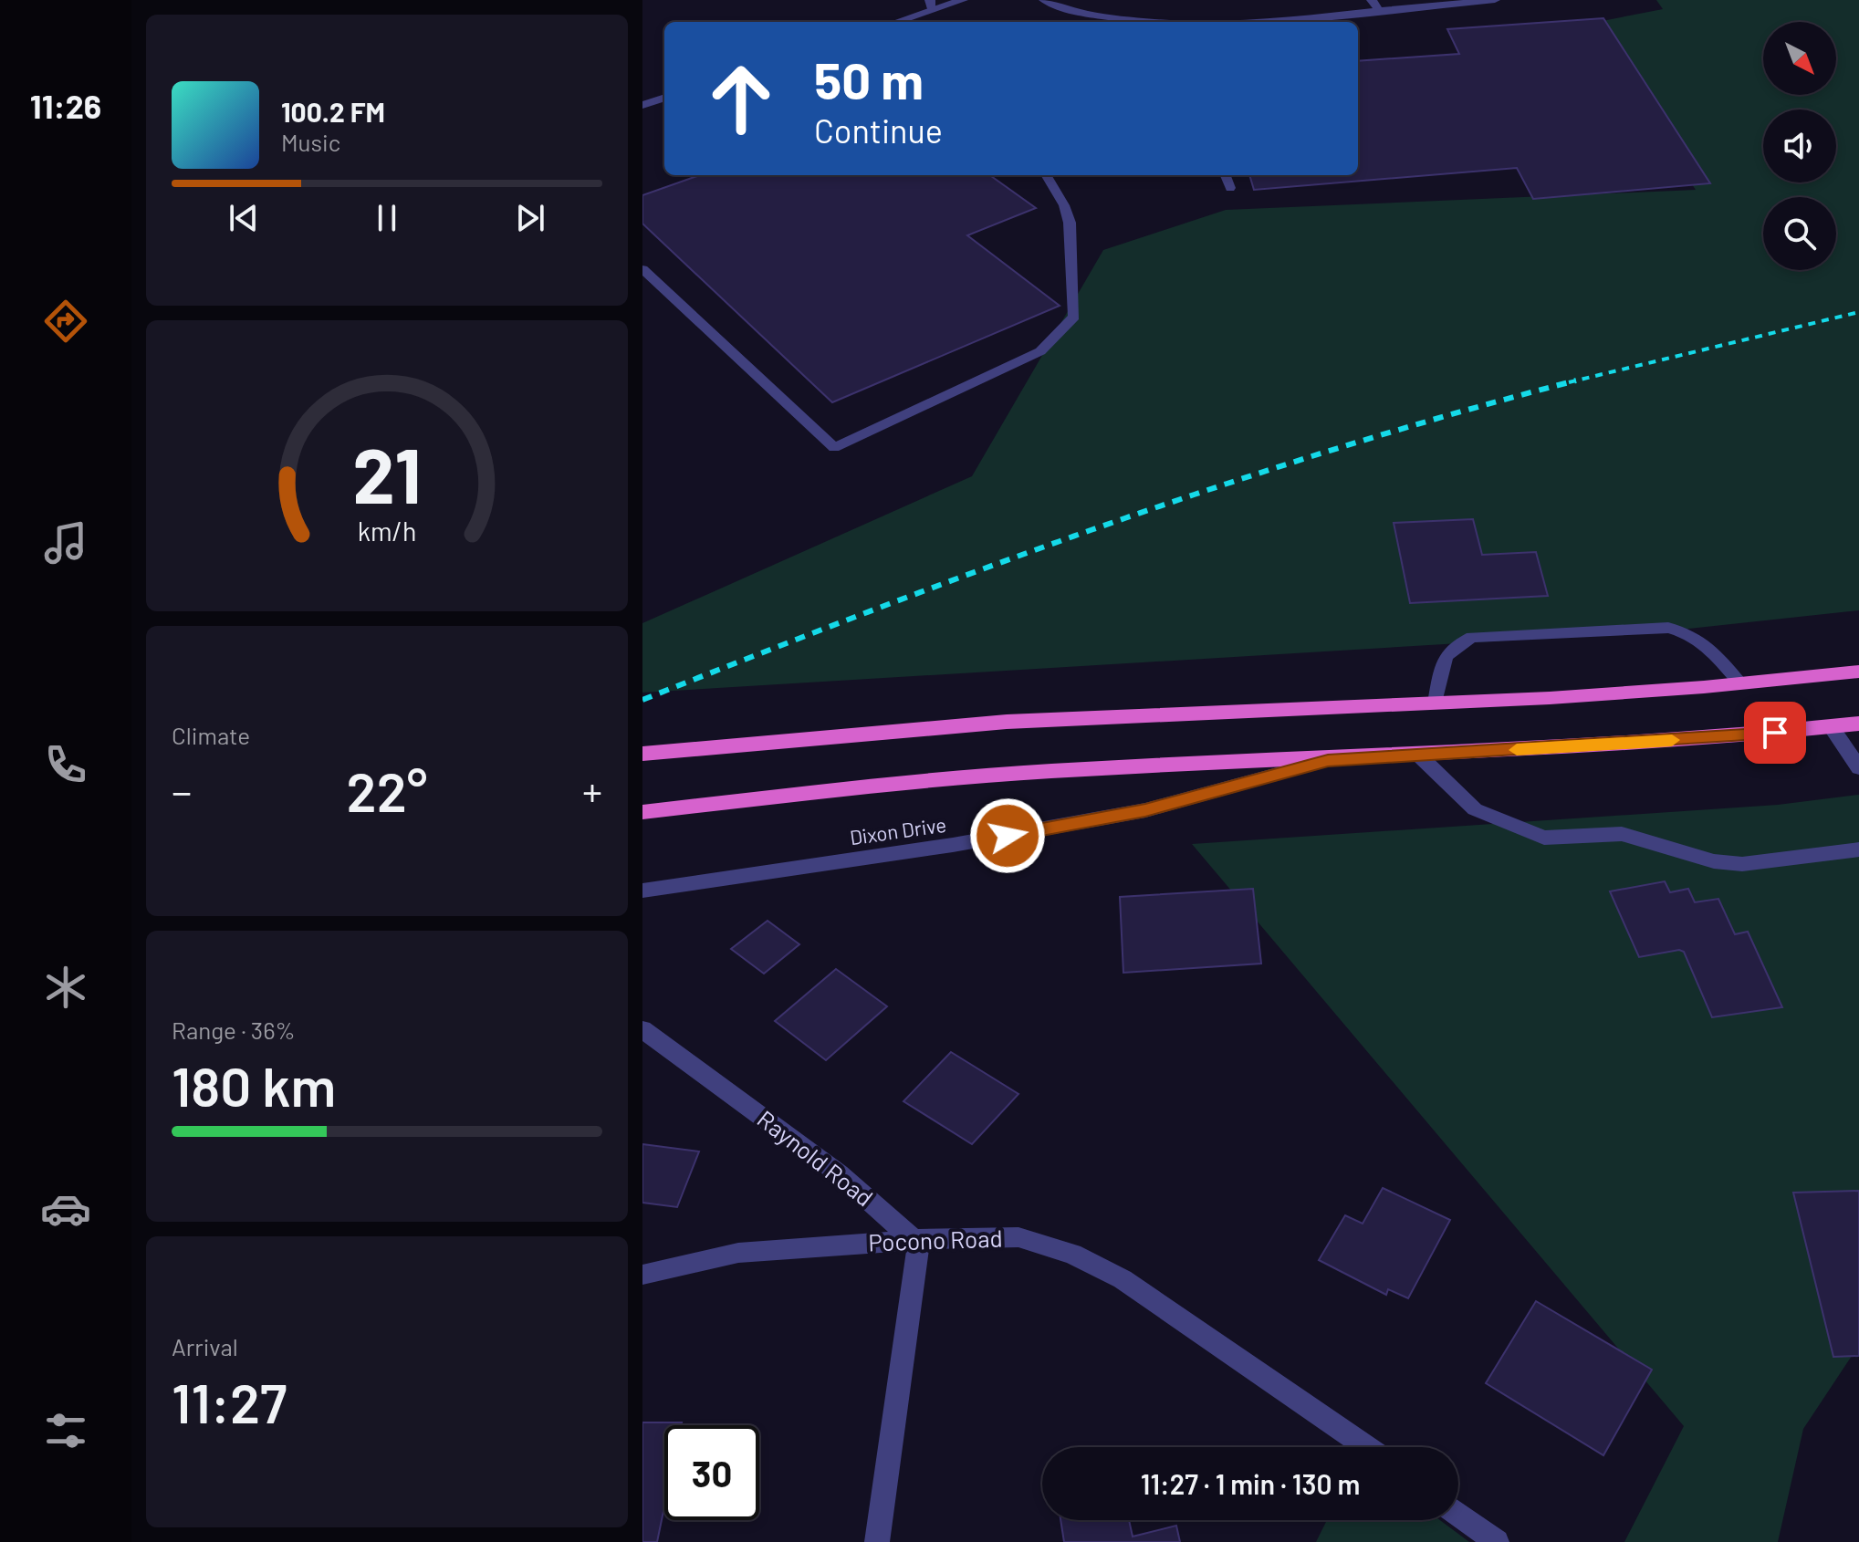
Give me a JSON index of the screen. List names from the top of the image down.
{
  "streets": {
    "street": ["Dixon Drive", "Raynold Road", "Pocono Road"]
  },
  "crossings": [
    ["Raynold Road", "Pocono Road"]
  ],
  "north": "bottom right",
  "page": {
    "tabs": "11:26",
    "turn": ["50 m", "Continue"],
    "song": ["100.2 FM", "Music"],
    "tile": [
      "Climate",
      ["Range · 36%", "180 km"],
      ["Arrival", "11:27"]
    ],
    "heat": ["−", "22°", "+"],
    "limit": "30",
    "trip": "11:27 · 1 min · 130 m",
    "gauge": ["21", "km/h"]
  }
}
